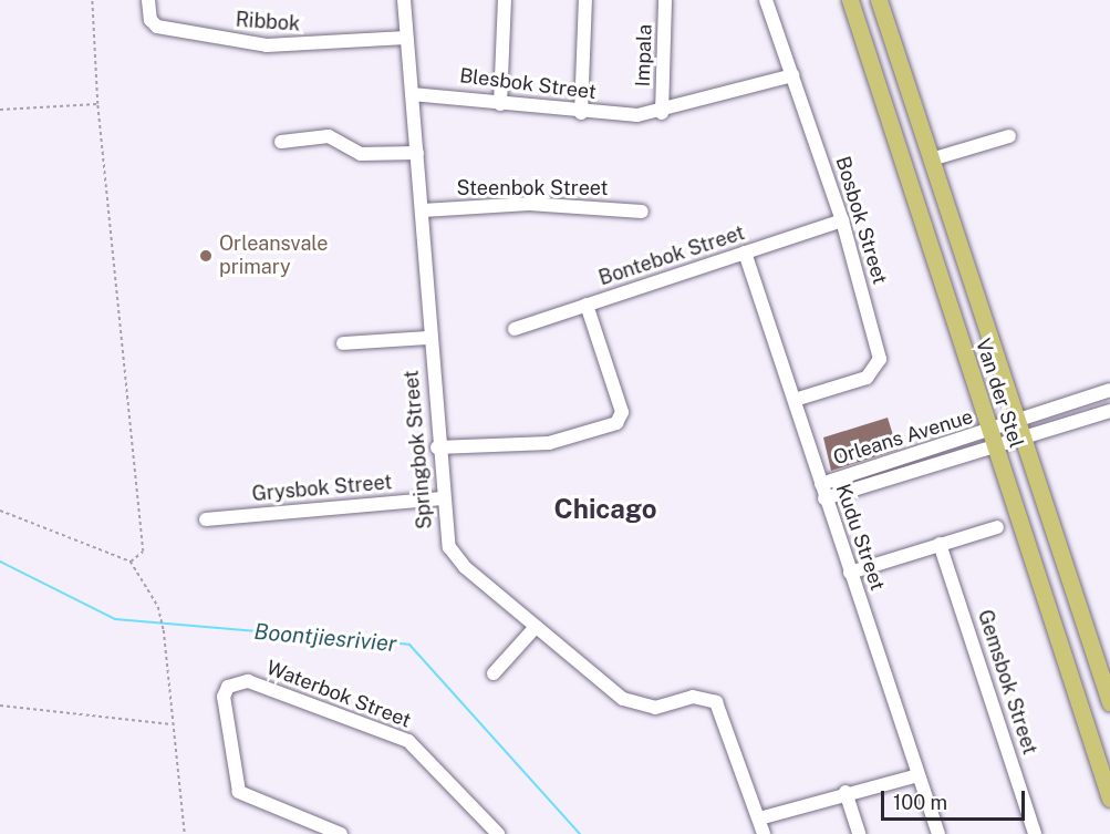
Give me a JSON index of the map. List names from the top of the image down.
{
  "streets": {
    "main road": ["Van der Stel"],
    "street": [
      "Ribbok",
      "Impala",
      "Blesbok Street",
      "Steenbok Street",
      "Bosbok Street",
      "Bontebok Street",
      "Orleans Avenue",
      "Springbok Street",
      "Grysbok Street",
      "Kudu Street",
      "Gemsbok Street",
      "Waterbok Street"
    ]
  },
  "crossings": [
    ["Ribbok", "Springbok Street"],
    ["Impala", "Blesbok Street"],
    ["Blesbok Street", "Bosbok Street"],
    ["Blesbok Street", "Springbok Street"],
    ["Steenbok Street", "Springbok Street"],
    ["Bosbok Street", "Bontebok Street"],
    ["Bosbok Street", "Kudu Street"],
    ["Bontebok Street", "Kudu Street"],
    ["Van der Stel", "Orleans Avenue"],
    ["Orleans Avenue", "Kudu Street"],
    ["Springbok Street", "Grysbok Street"]
  ],
  "districts": ["Chicago"],
  "water": ["Boontjiesrivier"],
  "places": ["Orleansvale primary"],
  "scale_bar": "100 m"
}
